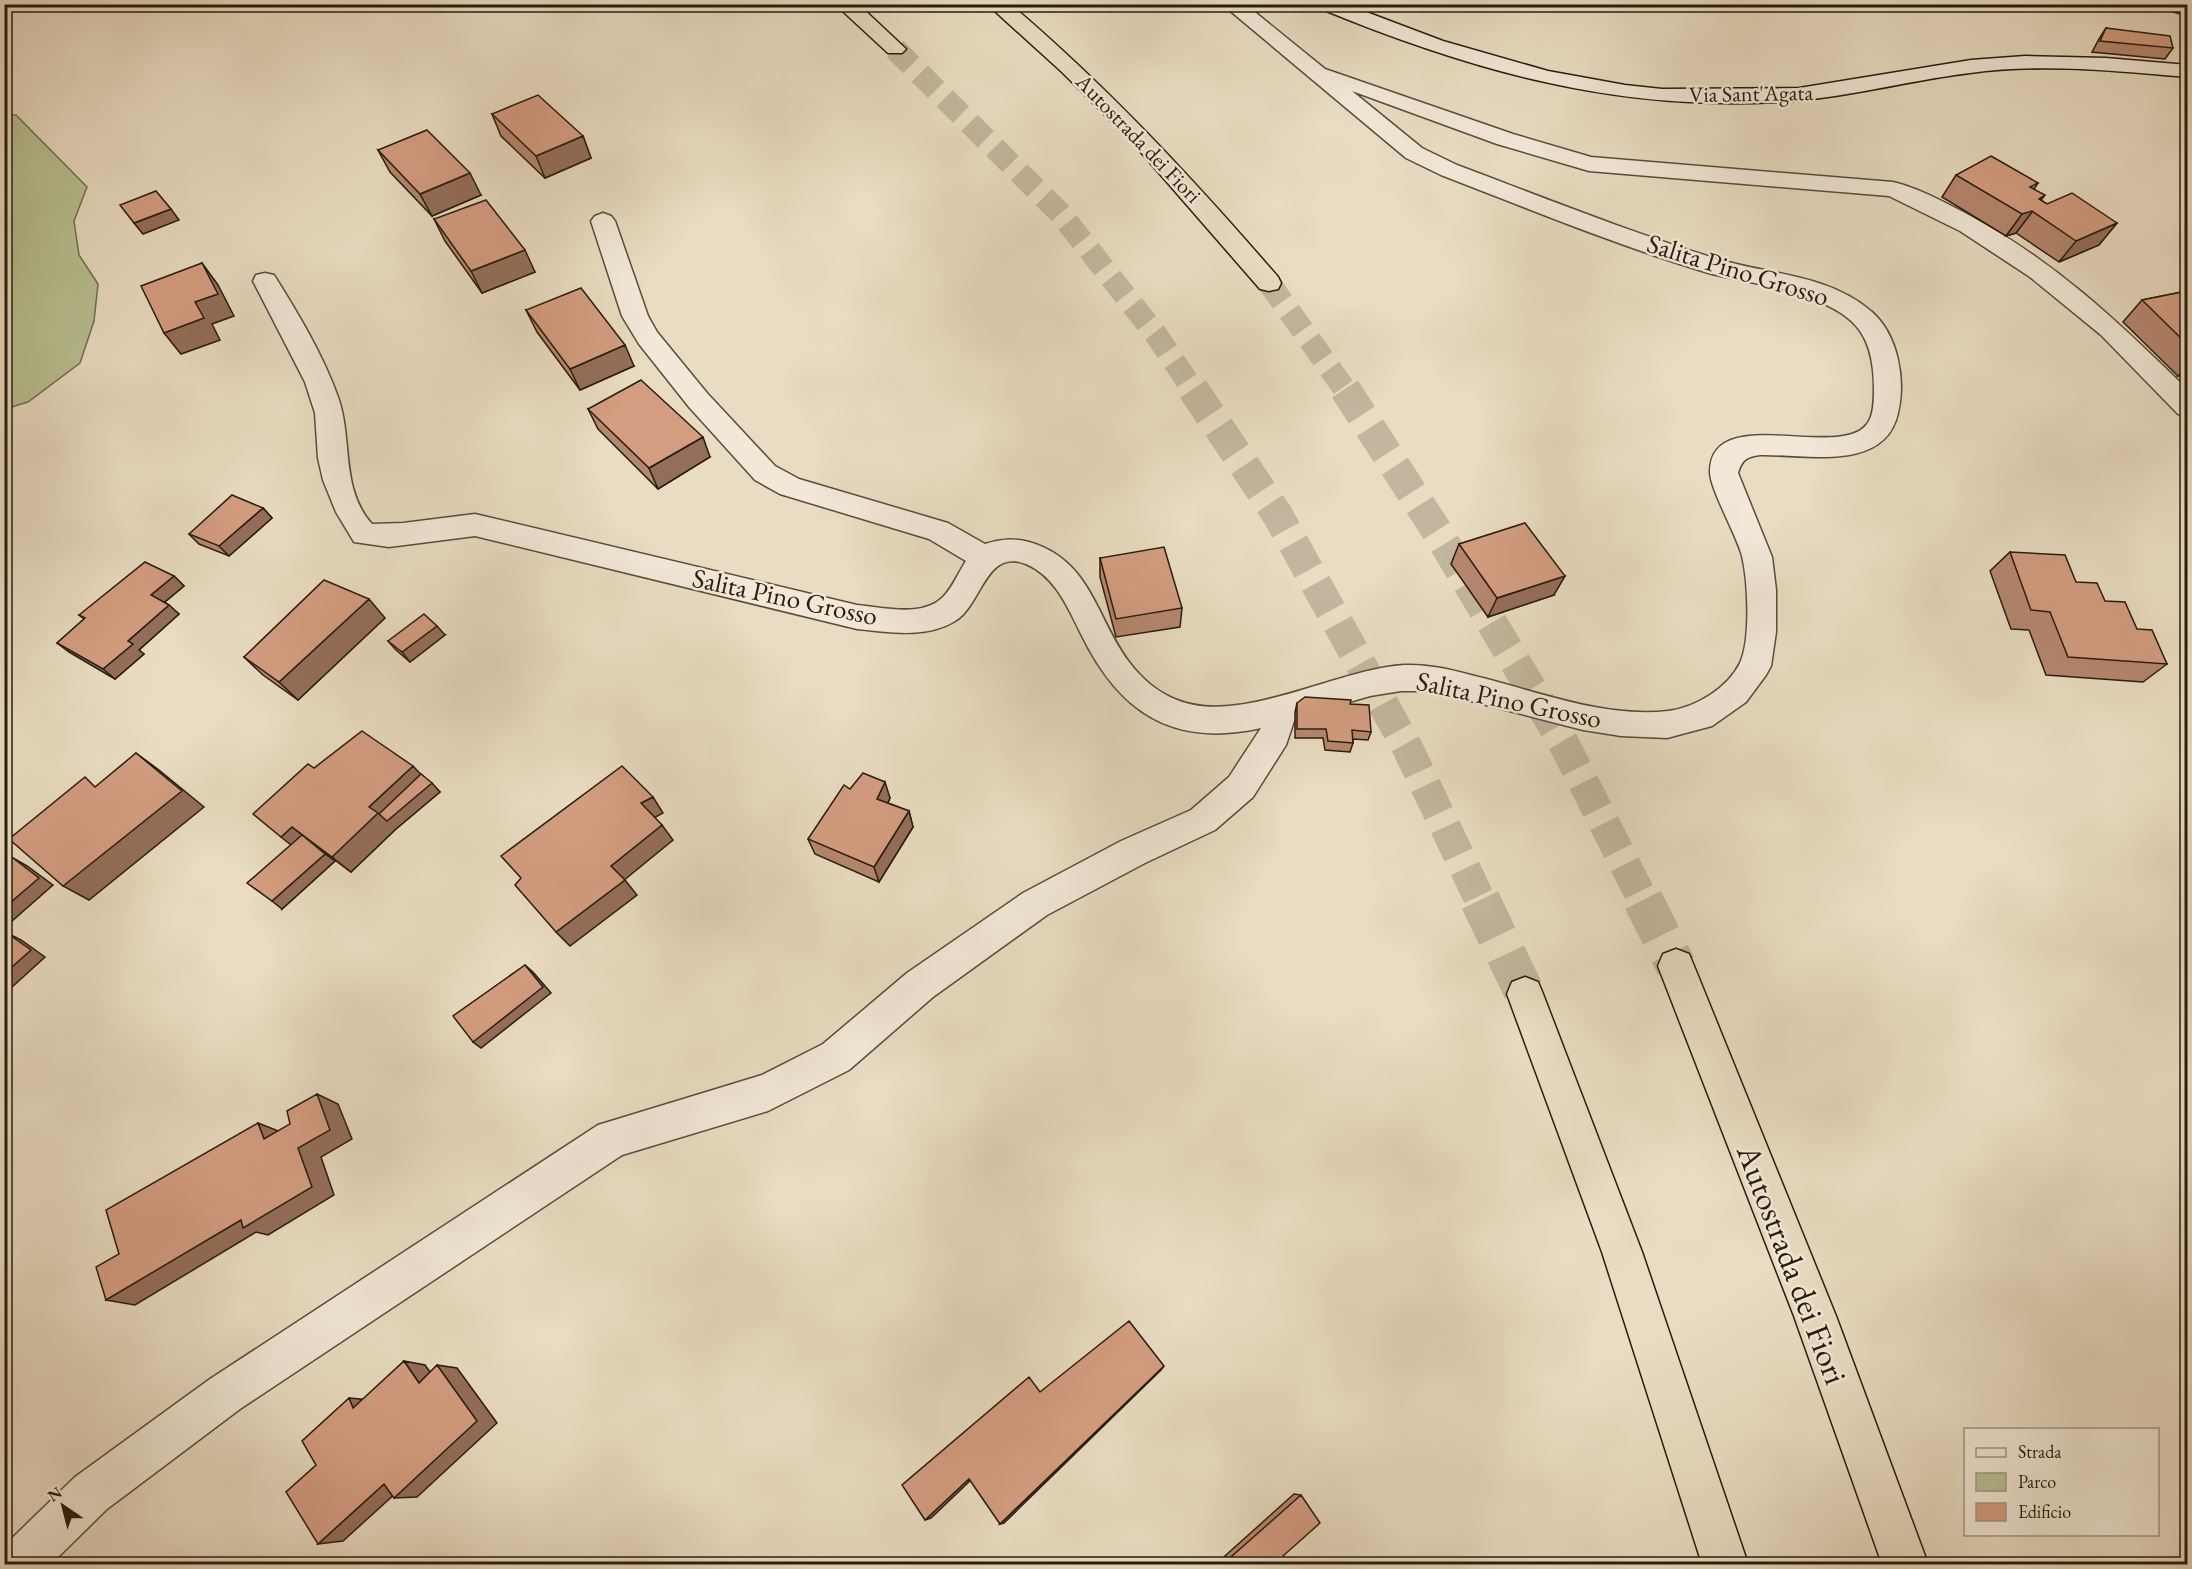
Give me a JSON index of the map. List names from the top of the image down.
{
  "streets": {
    "highway": ["Autostrada dei Fiori"],
    "street": ["Via Sant'Agata", "Salita Pino Grosso"]
  },
  "legend": ["Strada", "Parco", "Edificio"],
  "north": "top left"
}
